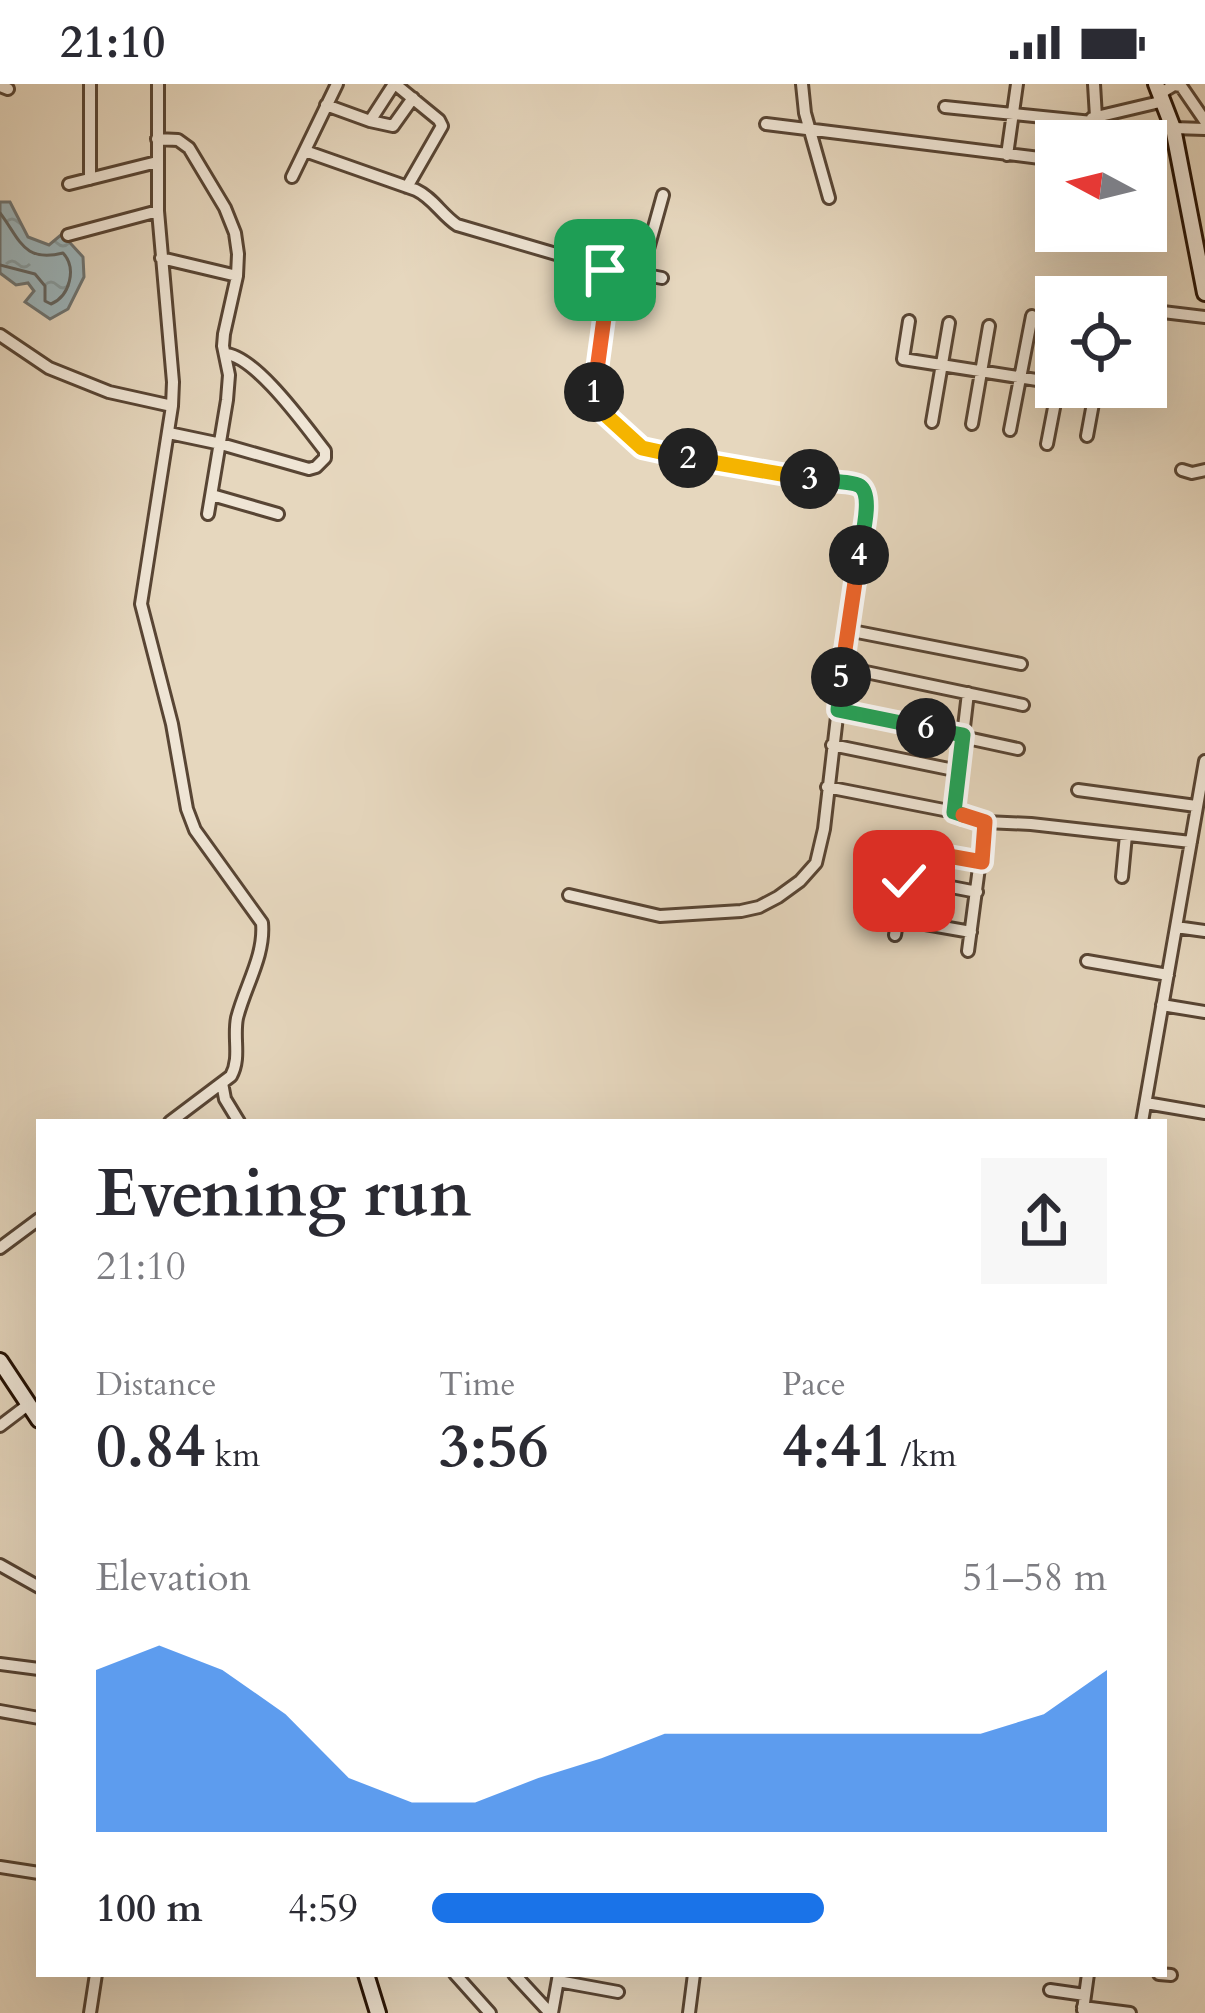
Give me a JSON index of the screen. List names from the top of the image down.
{
  "north": "left",
  "page": {
    "status": "21:10",
    "pins": [
      "1",
      "2",
      "3",
      "4",
      "5",
      "6"
    ],
    "heading": ["Evening run", "21:10"],
    "stats": [
      ["Distance", "0.84 km"],
      ["Time", "3:56"],
      ["Pace", "4:41 /km"]
    ],
    "chart": ["Elevation", "51–58 m"],
    "list": [
      {
        "name": "100 m",
        "note": "4:59"
      }
    ]
  }
}
